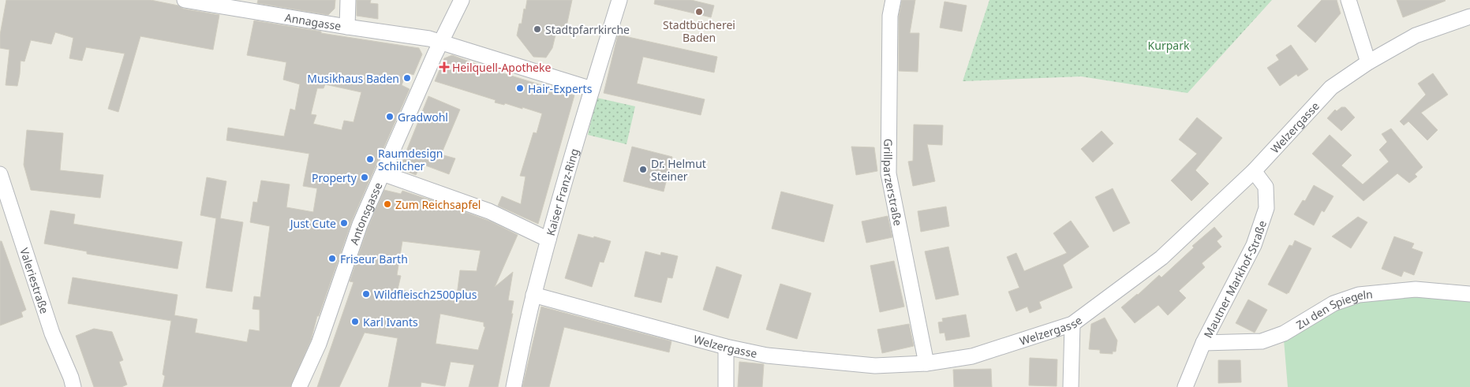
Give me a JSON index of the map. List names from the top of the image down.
{
  "streets": {
    "street": [
      "Annagasse",
      "Welzergasse",
      "Grillparzerstraße",
      "Kaiser Franz-Ring",
      "Antonsgasse",
      "Mautner Markhof-Straße",
      "Valeriestraße",
      "Zu den Spiegeln"
    ]
  },
  "crossings": [
    ["Annagasse", "Kaiser Franz-Ring"],
    ["Annagasse", "Antonsgasse"],
    ["Welzergasse", "Grillparzerstraße"],
    ["Welzergasse", "Kaiser Franz-Ring"],
    ["Welzergasse", "Mautner Markhof-Straße"],
    ["Mautner Markhof-Straße", "Zu den Spiegeln"]
  ],
  "parks": ["Kurpark"],
  "places": {
    "other": [
      "Stadtbücherei Baden",
      "Stadtpfarrkirche",
      "Musikhaus Baden",
      "Hair-Experts",
      "Gradwohl",
      "Raumdesign Schilcher",
      "Dr. Helmut Steiner",
      "Property",
      "Zum Reichsapfel",
      "Just Cute",
      "Friseur Barth",
      "Wildfleisch2500plus",
      "Karl Ivants"
    ],
    "health": ["Heilquell-Apotheke"]
  }
}
